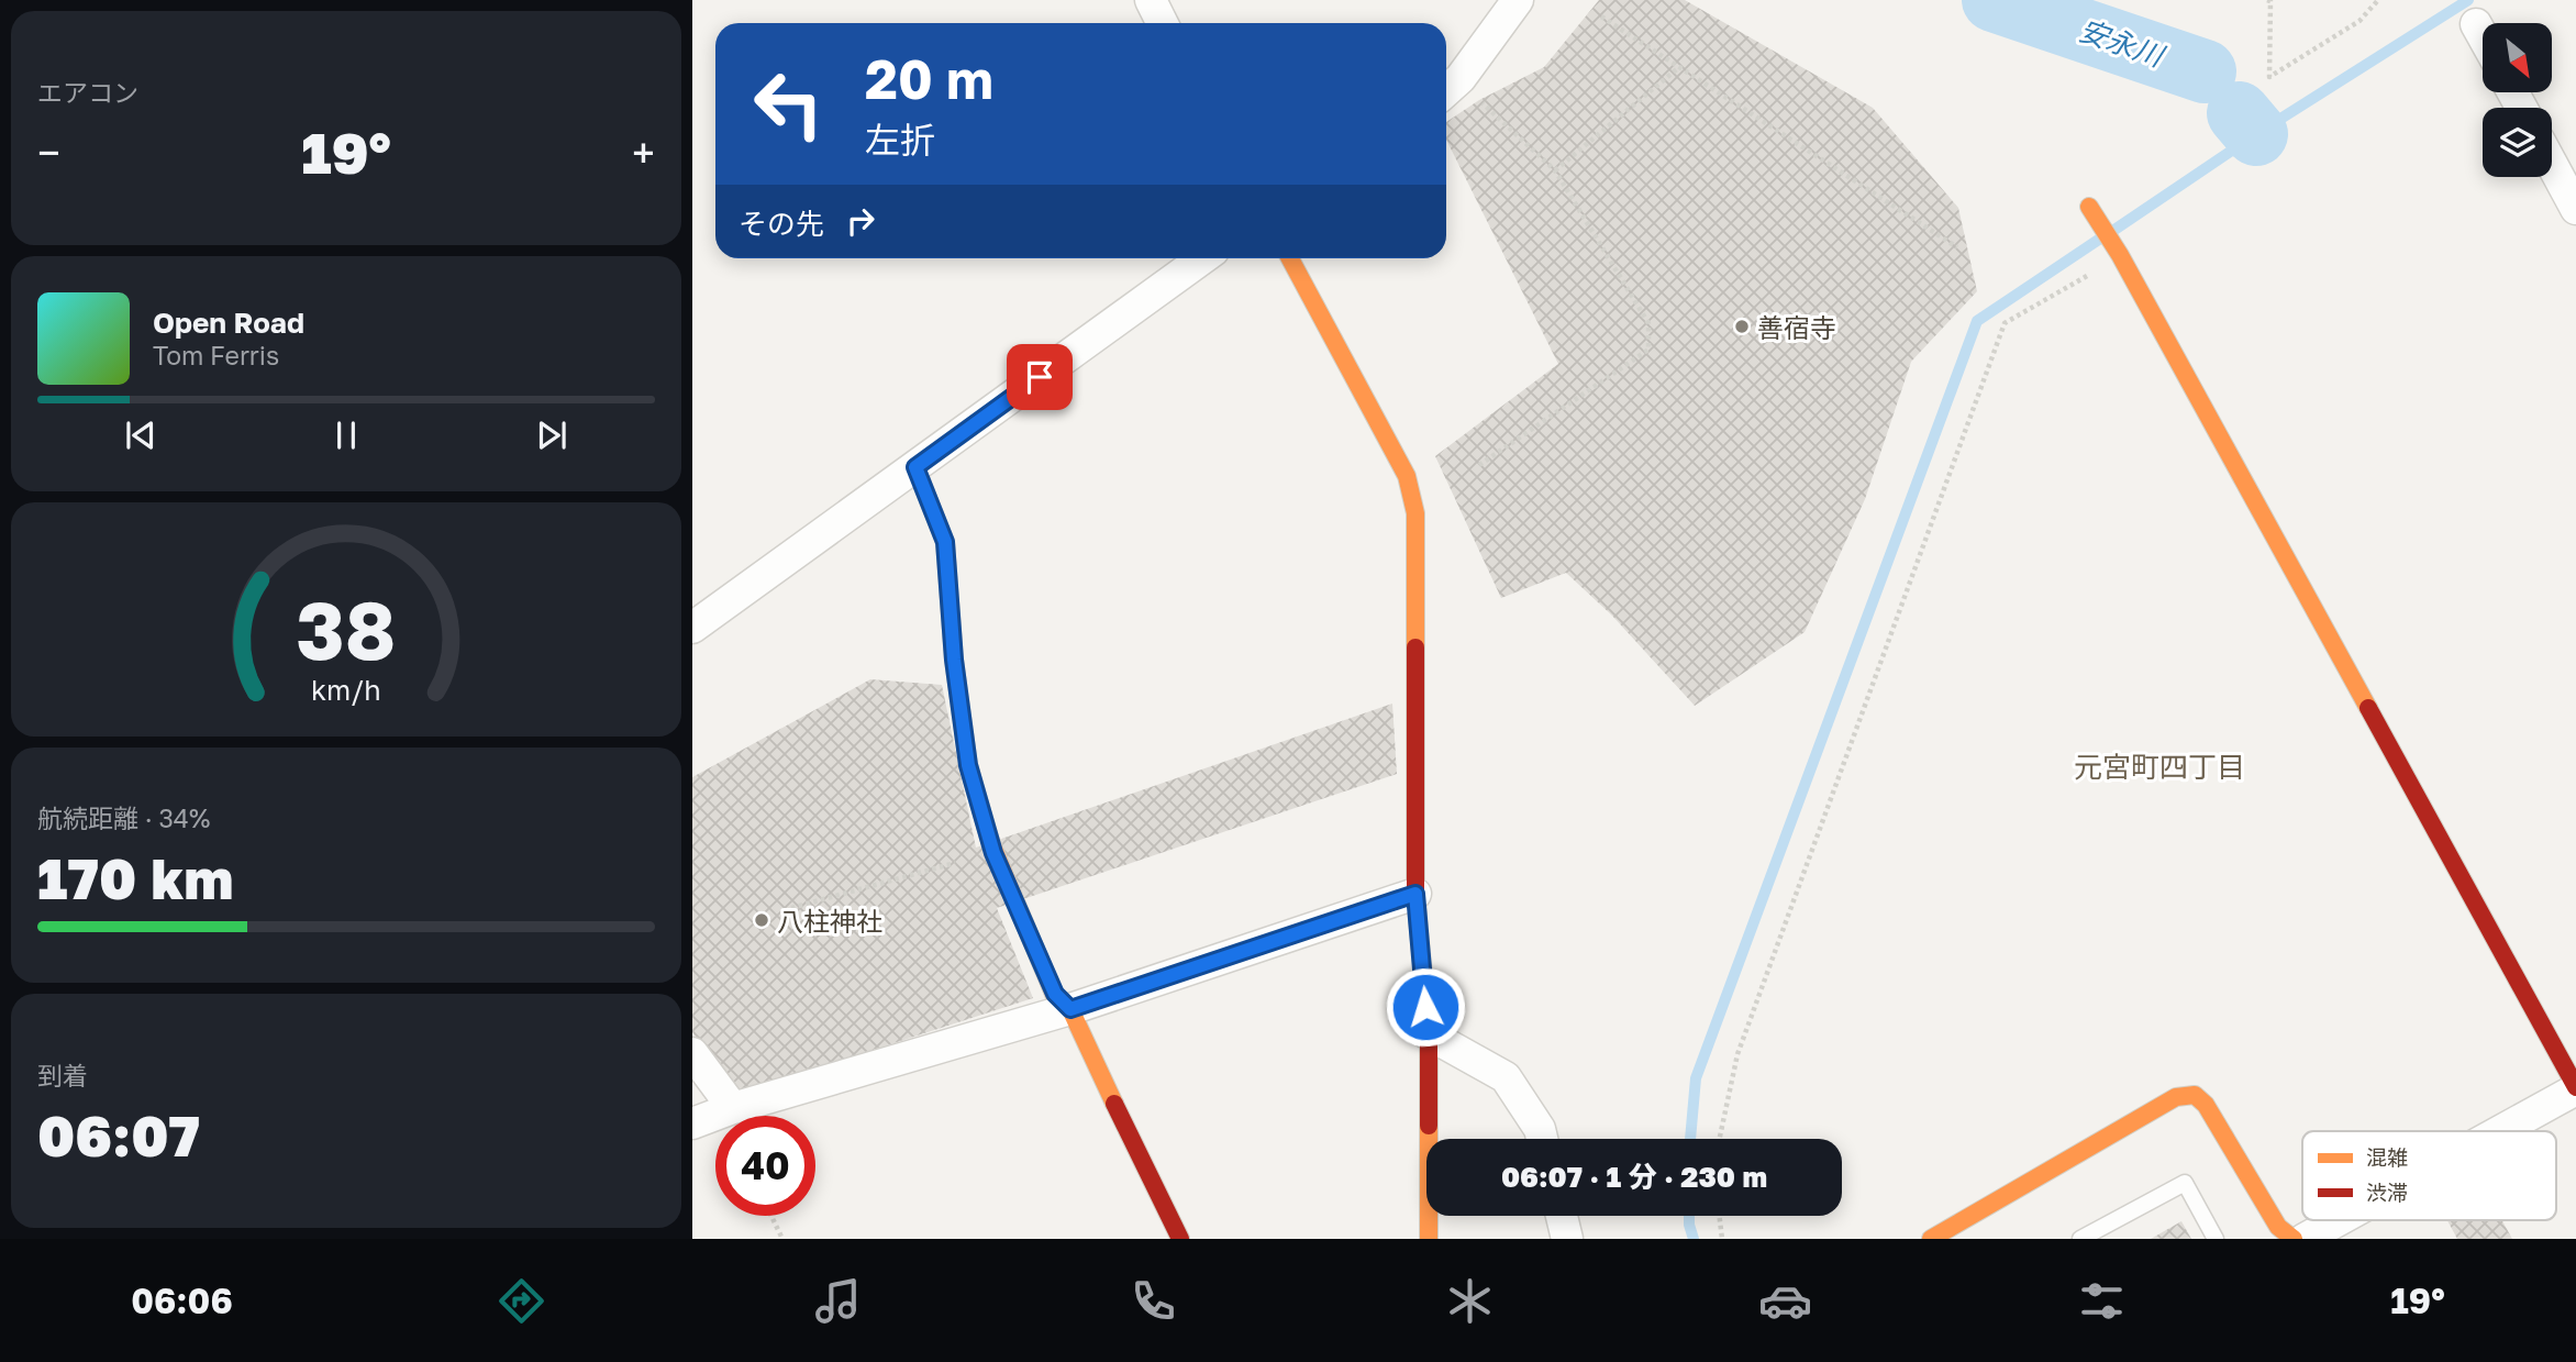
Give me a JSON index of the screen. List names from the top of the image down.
{
  "districts": ["元宮町四丁目"],
  "water": ["安永川"],
  "places": ["善宿寺", "八柱神社"],
  "legend": ["混雑", "渋滞"],
  "north": "bottom right",
  "page": {
    "tile": [
      "エアコン",
      ["航続距離 · 34%", "170 km"],
      ["到着", "06:07"]
    ],
    "turn": ["20 m", "左折"],
    "heat": ["−", "19°", "+"],
    "then": "その先",
    "song": ["Open Road", "Tom Ferris"],
    "limit": "40",
    "trip": "06:07 · 1 分 · 230 m",
    "tabs": ["06:06", "19°"],
    "gauge": ["38", "km/h"]
  }
}
